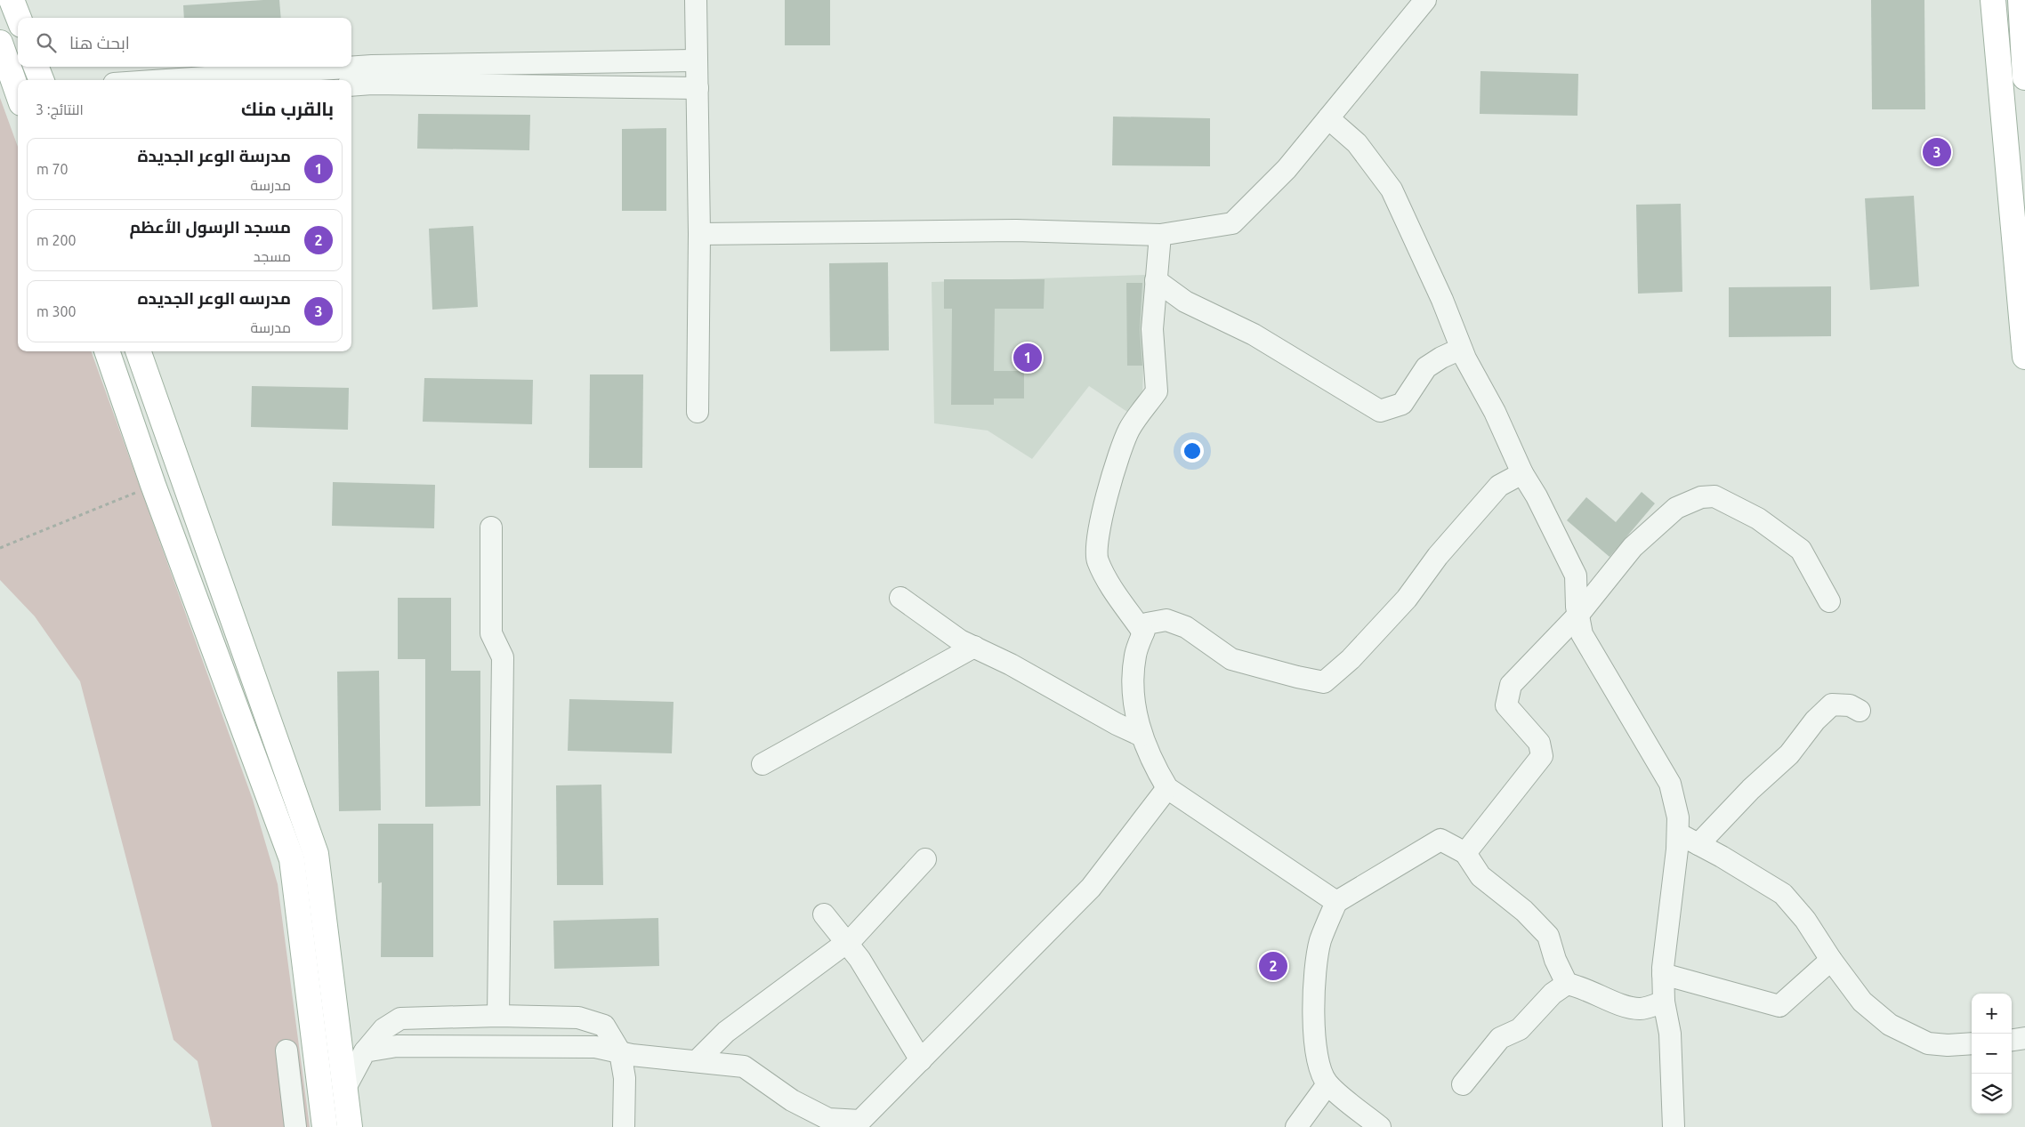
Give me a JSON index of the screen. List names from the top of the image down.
{
  "page": {
    "search": "ابحث هنا",
    "heading": ["بالقرب منك", "النتائج: 3"],
    "pins": ["3", "1", "2"],
    "list": [
      {
        "mark": "1",
        "name": "مدرسة الوعر الجديدة",
        "note": "مدرسة",
        "value": "70 m"
      },
      {
        "mark": "2",
        "name": "مسجد الرسول الأعظم",
        "note": "مسجد",
        "value": "200 m"
      },
      {
        "mark": "3",
        "name": "مدرسه الوعر الجديده",
        "note": "مدرسة",
        "value": "300 m"
      }
    ],
    "map_buttons": ["+", "−"]
  }
}
